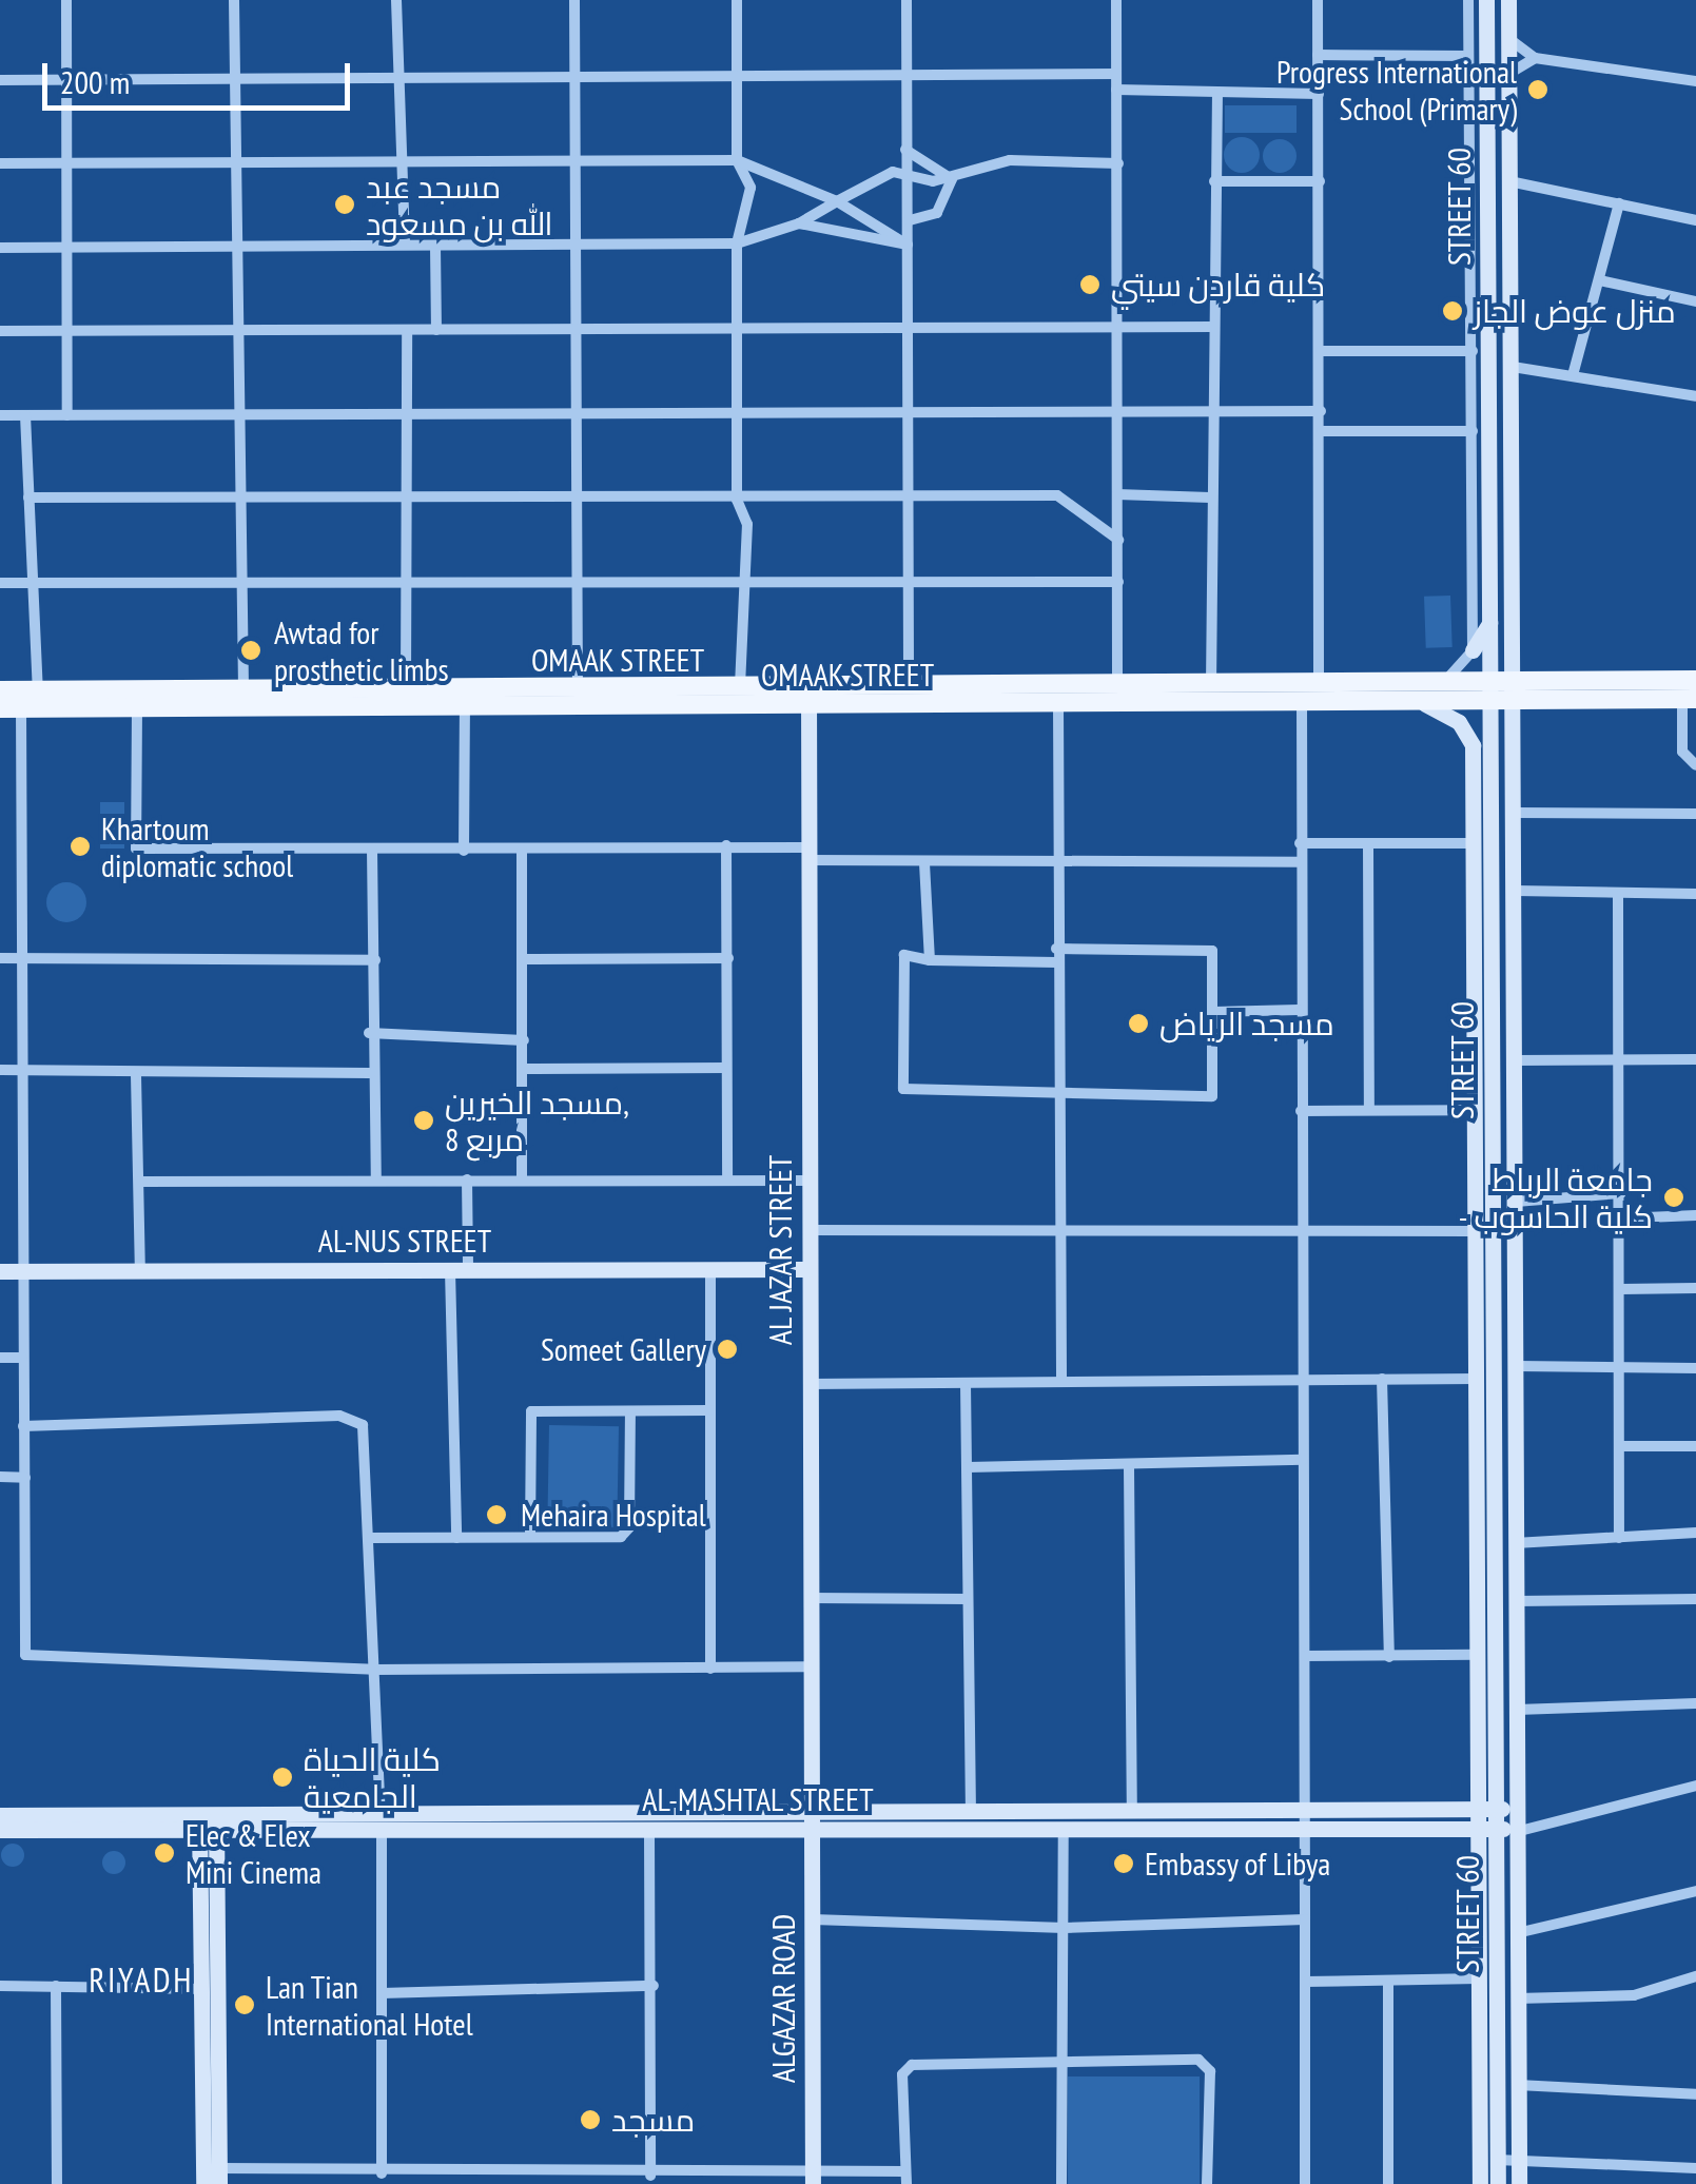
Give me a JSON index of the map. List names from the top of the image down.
{
  "streets": {
    "main road": [
      "STREET 60",
      "OMAAK STREET",
      "AL-NUS STREET",
      "AL JAZAR STREET",
      "AL-MASHTAL STREET",
      "ALGAZAR ROAD"
    ]
  },
  "crossings": [
    ["STREET 60", "OMAAK STREET"],
    ["STREET 60", "AL-MASHTAL STREET"],
    ["OMAAK STREET", "AL JAZAR STREET"],
    ["AL-NUS STREET", "AL JAZAR STREET"],
    ["AL JAZAR STREET", "AL-MASHTAL STREET"],
    ["AL JAZAR STREET", "ALGAZAR ROAD"],
    ["AL-MASHTAL STREET", "ALGAZAR ROAD"]
  ],
  "districts": ["RIYADH"],
  "places": [
    "Progress International School (Primary)",
    "مسجد عبد الله بن مسعود",
    "كلية قاردن سيتي",
    "منزل عوض الجاز",
    "Awtad for prosthetic limbs",
    "Khartoum diplomatic school",
    "مسجد الرياض",
    "مسجد الخيرين, مربع 8",
    "جامعة الرباط - كلية الحاسوب",
    "Someet Gallery",
    "Mehaira Hospital",
    "كلية الحياة الجامعية",
    "Elec & Elex Mini Cinema",
    "Embassy of Libya",
    "Lan Tian International Hotel",
    "مسجد"
  ],
  "scale_bar": "200 m"
}
